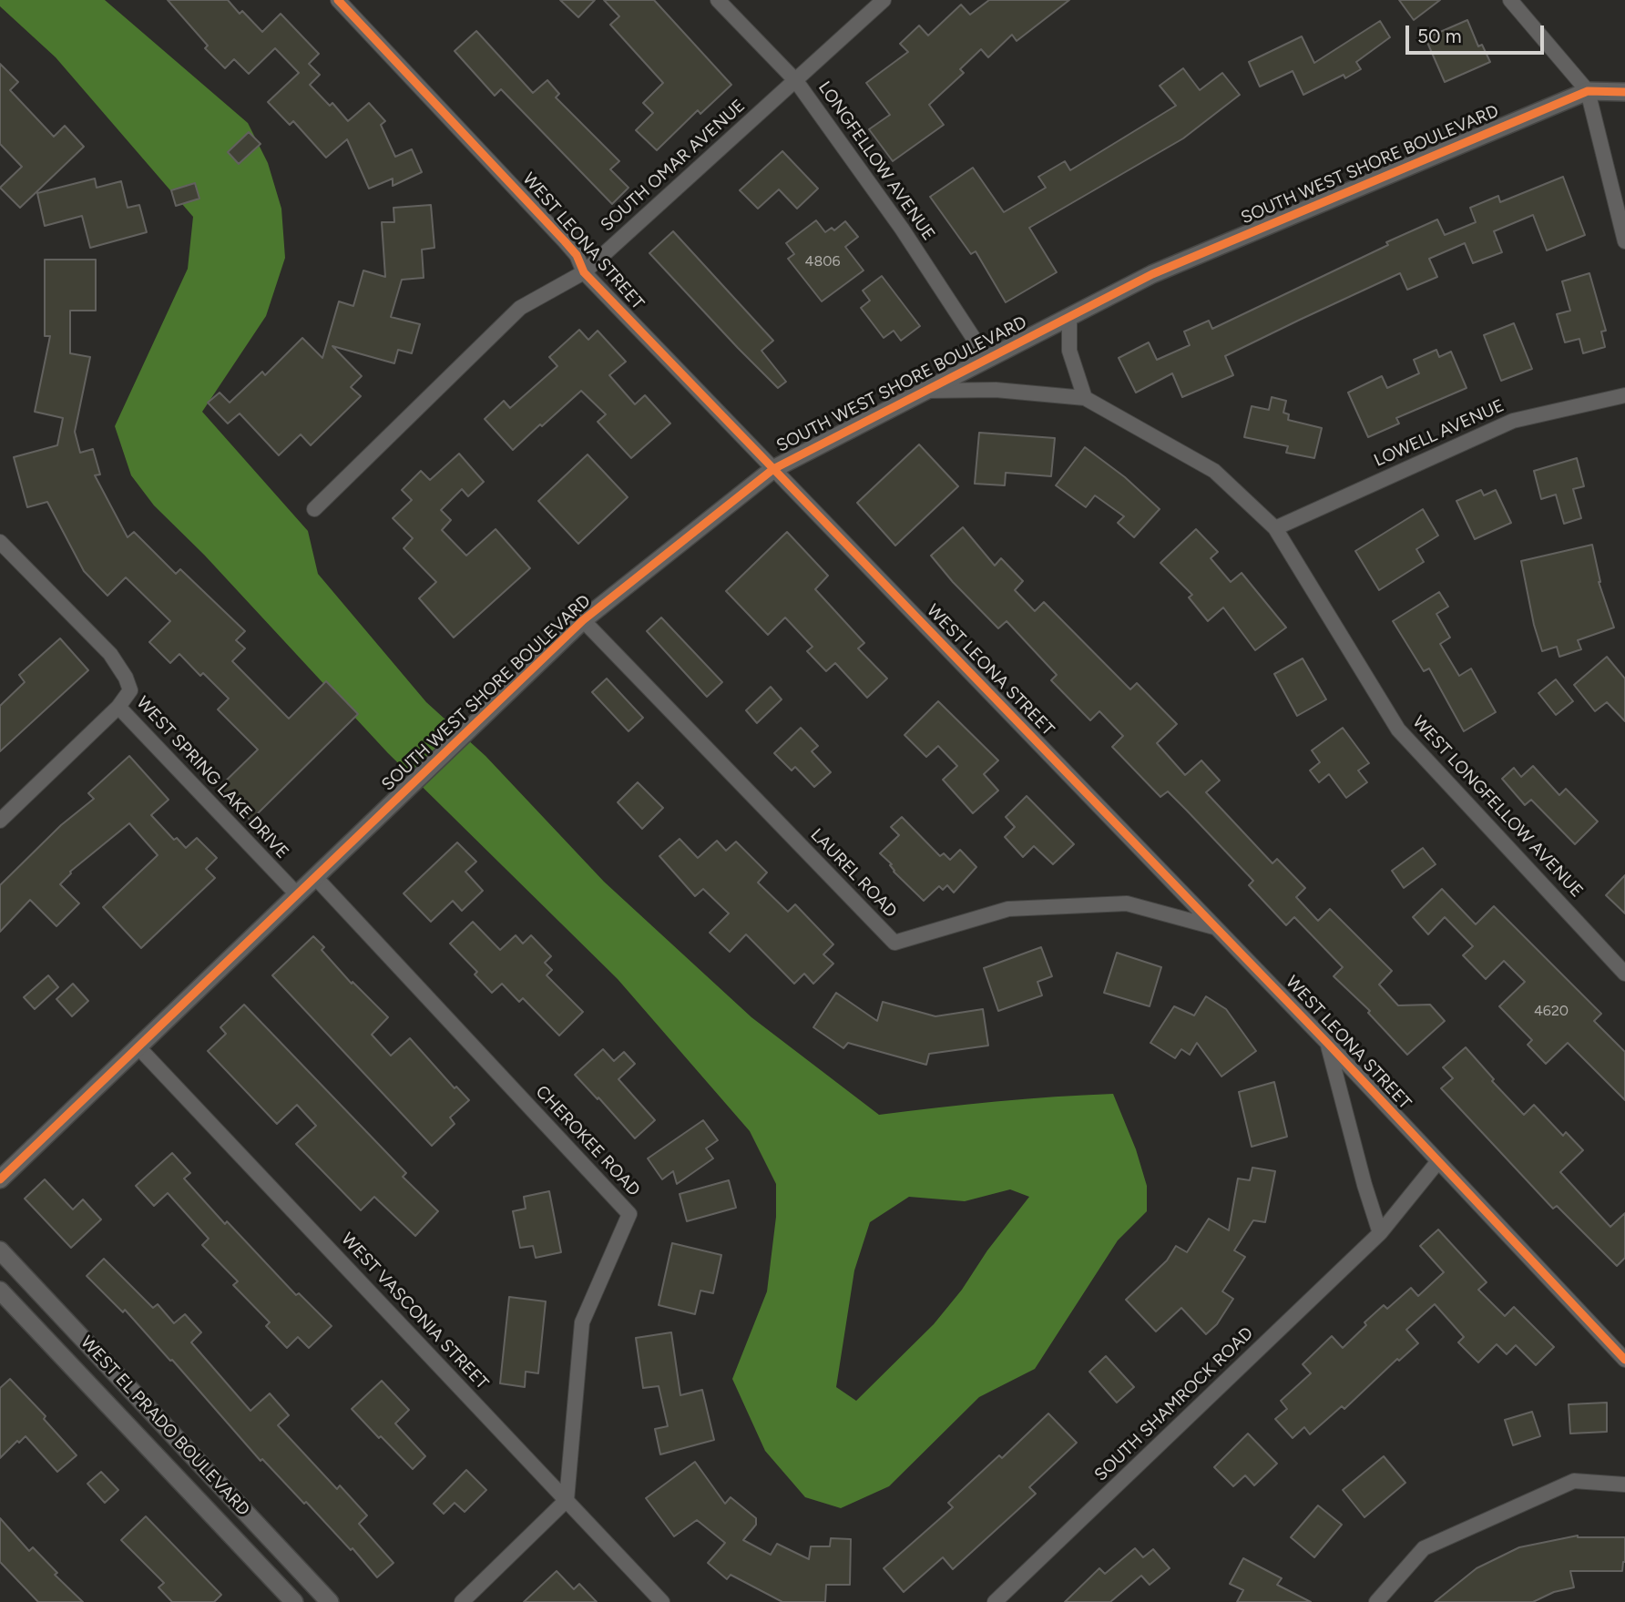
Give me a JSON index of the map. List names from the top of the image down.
{
  "streets": {
    "street": [
      "LONGFELLOW AVENUE",
      "SOUTH WEST SHORE BOULEVARD",
      "SOUTH OMAR AVENUE",
      "WEST LEONA STREET",
      "LOWELL AVENUE",
      "WEST SPRING LAKE DRIVE",
      "WEST LONGFELLOW AVENUE",
      "LAUREL ROAD",
      "CHEROKEE ROAD",
      "WEST VASCONIA STREET",
      "SOUTH SHAMROCK ROAD",
      "WEST EL PRADO BOULEVARD"
    ]
  },
  "crossings": [
    ["LONGFELLOW AVENUE", "SOUTH WEST SHORE BOULEVARD"],
    ["LONGFELLOW AVENUE", "SOUTH OMAR AVENUE"],
    ["SOUTH WEST SHORE BOULEVARD", "WEST LEONA STREET"],
    ["SOUTH WEST SHORE BOULEVARD", "WEST SPRING LAKE DRIVE"],
    ["SOUTH WEST SHORE BOULEVARD", "WEST LONGFELLOW AVENUE"],
    ["SOUTH WEST SHORE BOULEVARD", "LAUREL ROAD"],
    ["SOUTH WEST SHORE BOULEVARD", "CHEROKEE ROAD"],
    ["SOUTH WEST SHORE BOULEVARD", "WEST VASCONIA STREET"],
    ["SOUTH OMAR AVENUE", "WEST LEONA STREET"],
    ["WEST LEONA STREET", "LAUREL ROAD"],
    ["WEST LEONA STREET", "SOUTH SHAMROCK ROAD"],
    ["LOWELL AVENUE", "WEST LONGFELLOW AVENUE"],
    ["CHEROKEE ROAD", "WEST VASCONIA STREET"]
  ],
  "house_numbers": ["4806", "4620"],
  "scale_bar": "50 m"
}
